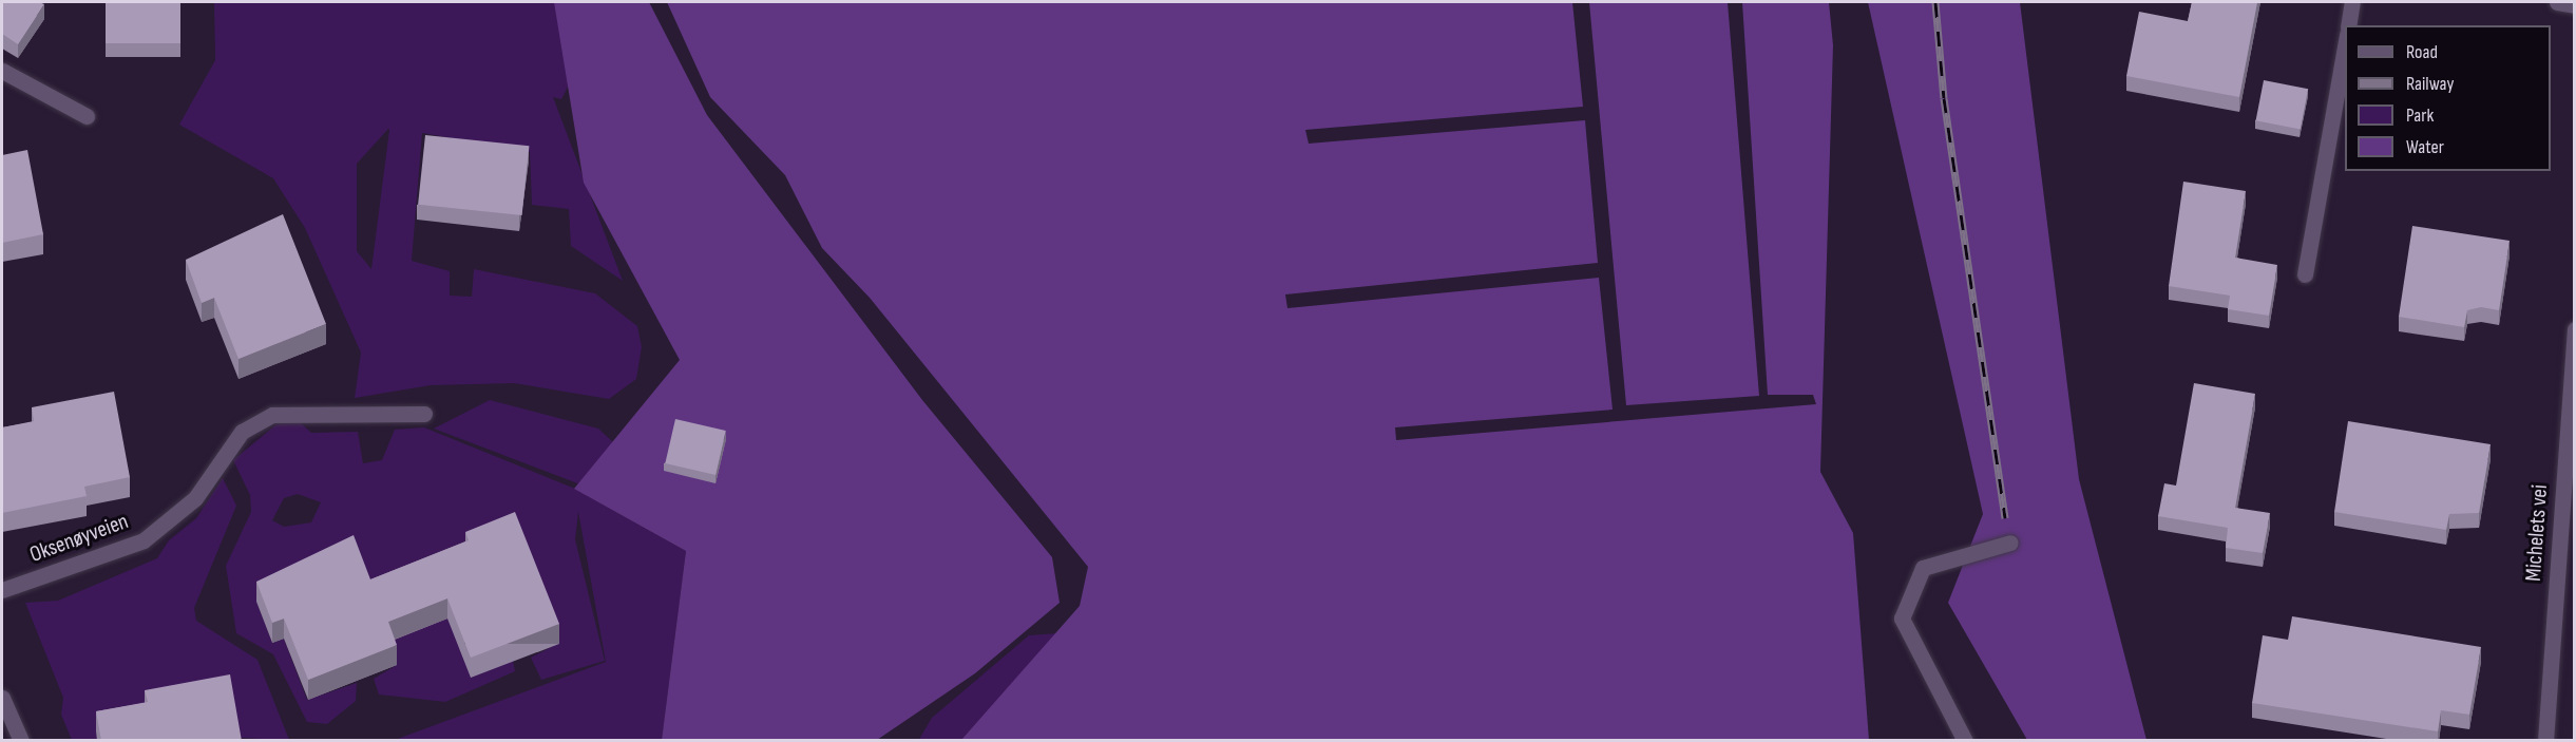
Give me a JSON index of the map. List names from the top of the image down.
{
  "streets": {
    "street": ["Michelets vei", "Oksenøyveien"]
  },
  "legend": [
    "Road",
    "Railway",
    "Park",
    "Water"
  ]
}
